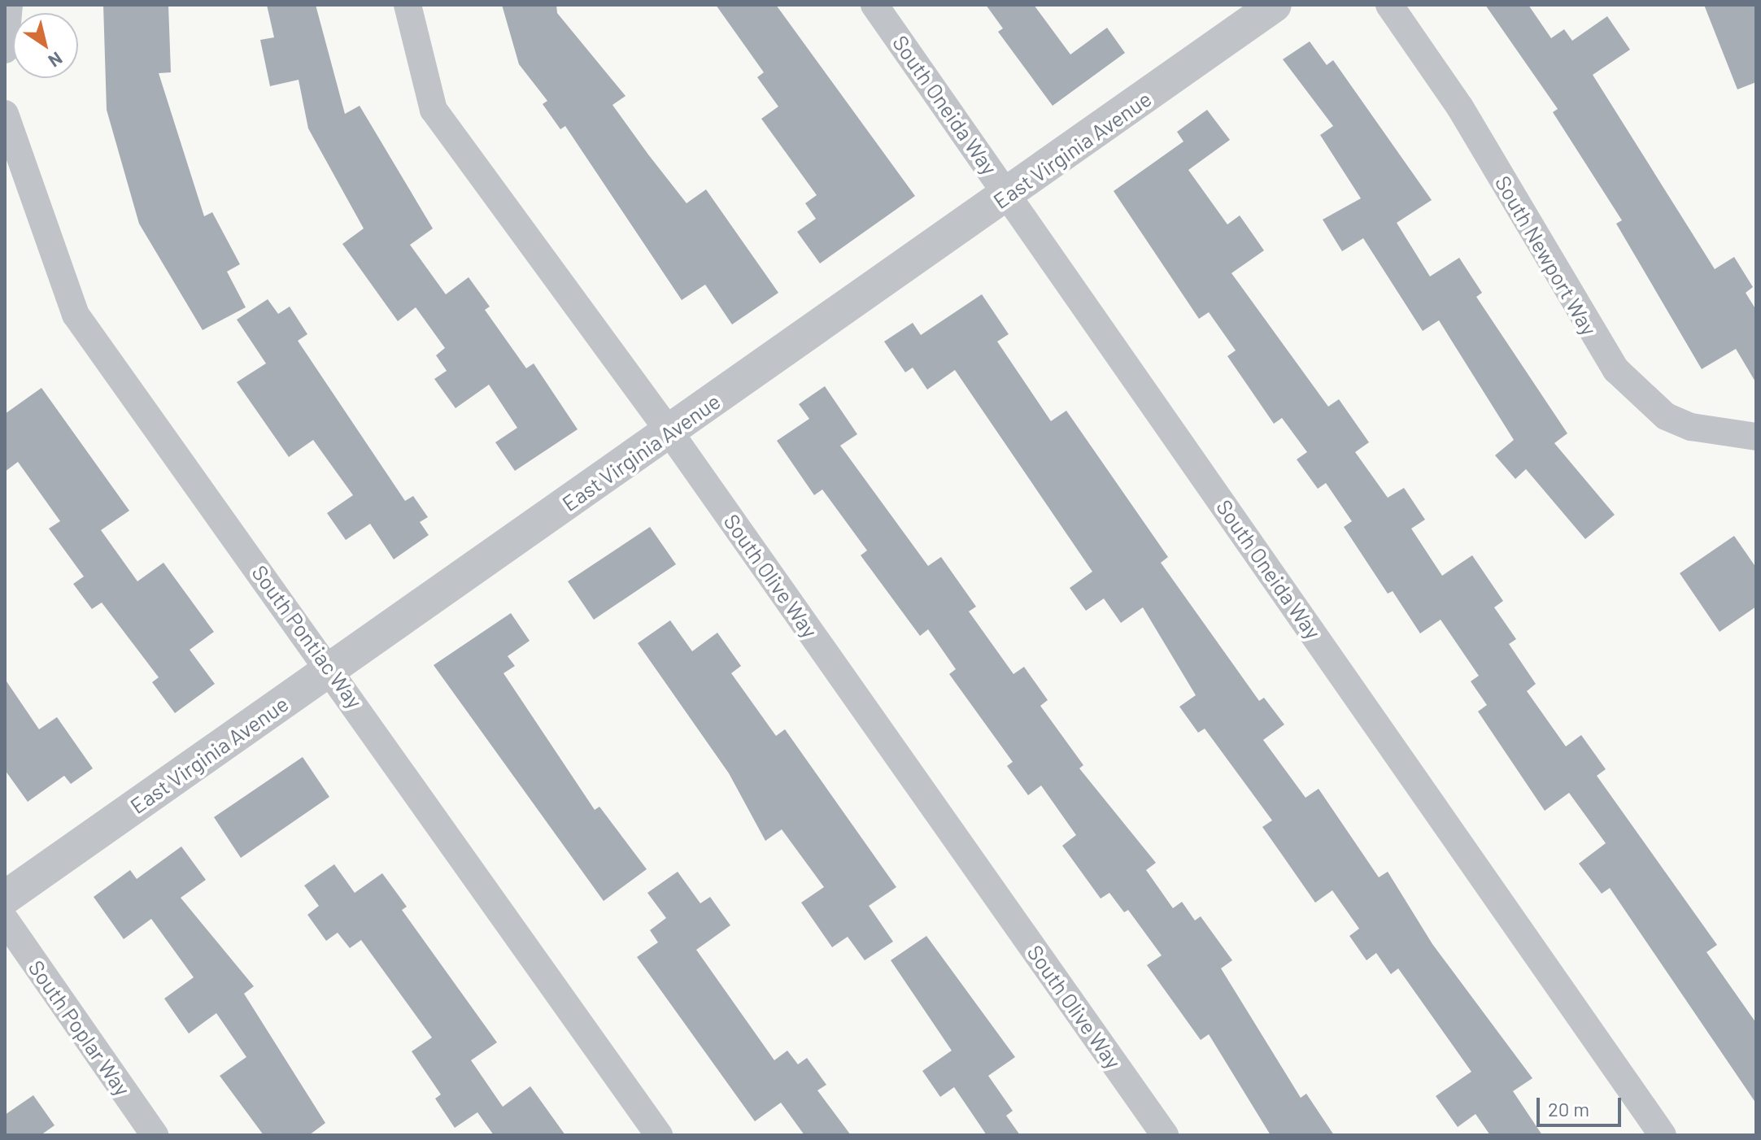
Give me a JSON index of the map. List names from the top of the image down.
{
  "streets": {
    "street": [
      "South Oneida Way",
      "East Virginia Avenue",
      "South Newport Way",
      "South Olive Way",
      "South Pontiac Way",
      "South Poplar Way"
    ]
  },
  "crossings": [
    ["South Oneida Way", "East Virginia Avenue"],
    ["East Virginia Avenue", "South Olive Way"],
    ["East Virginia Avenue", "South Pontiac Way"]
  ],
  "scale_bar": "20 m",
  "north": "bottom right"
}
